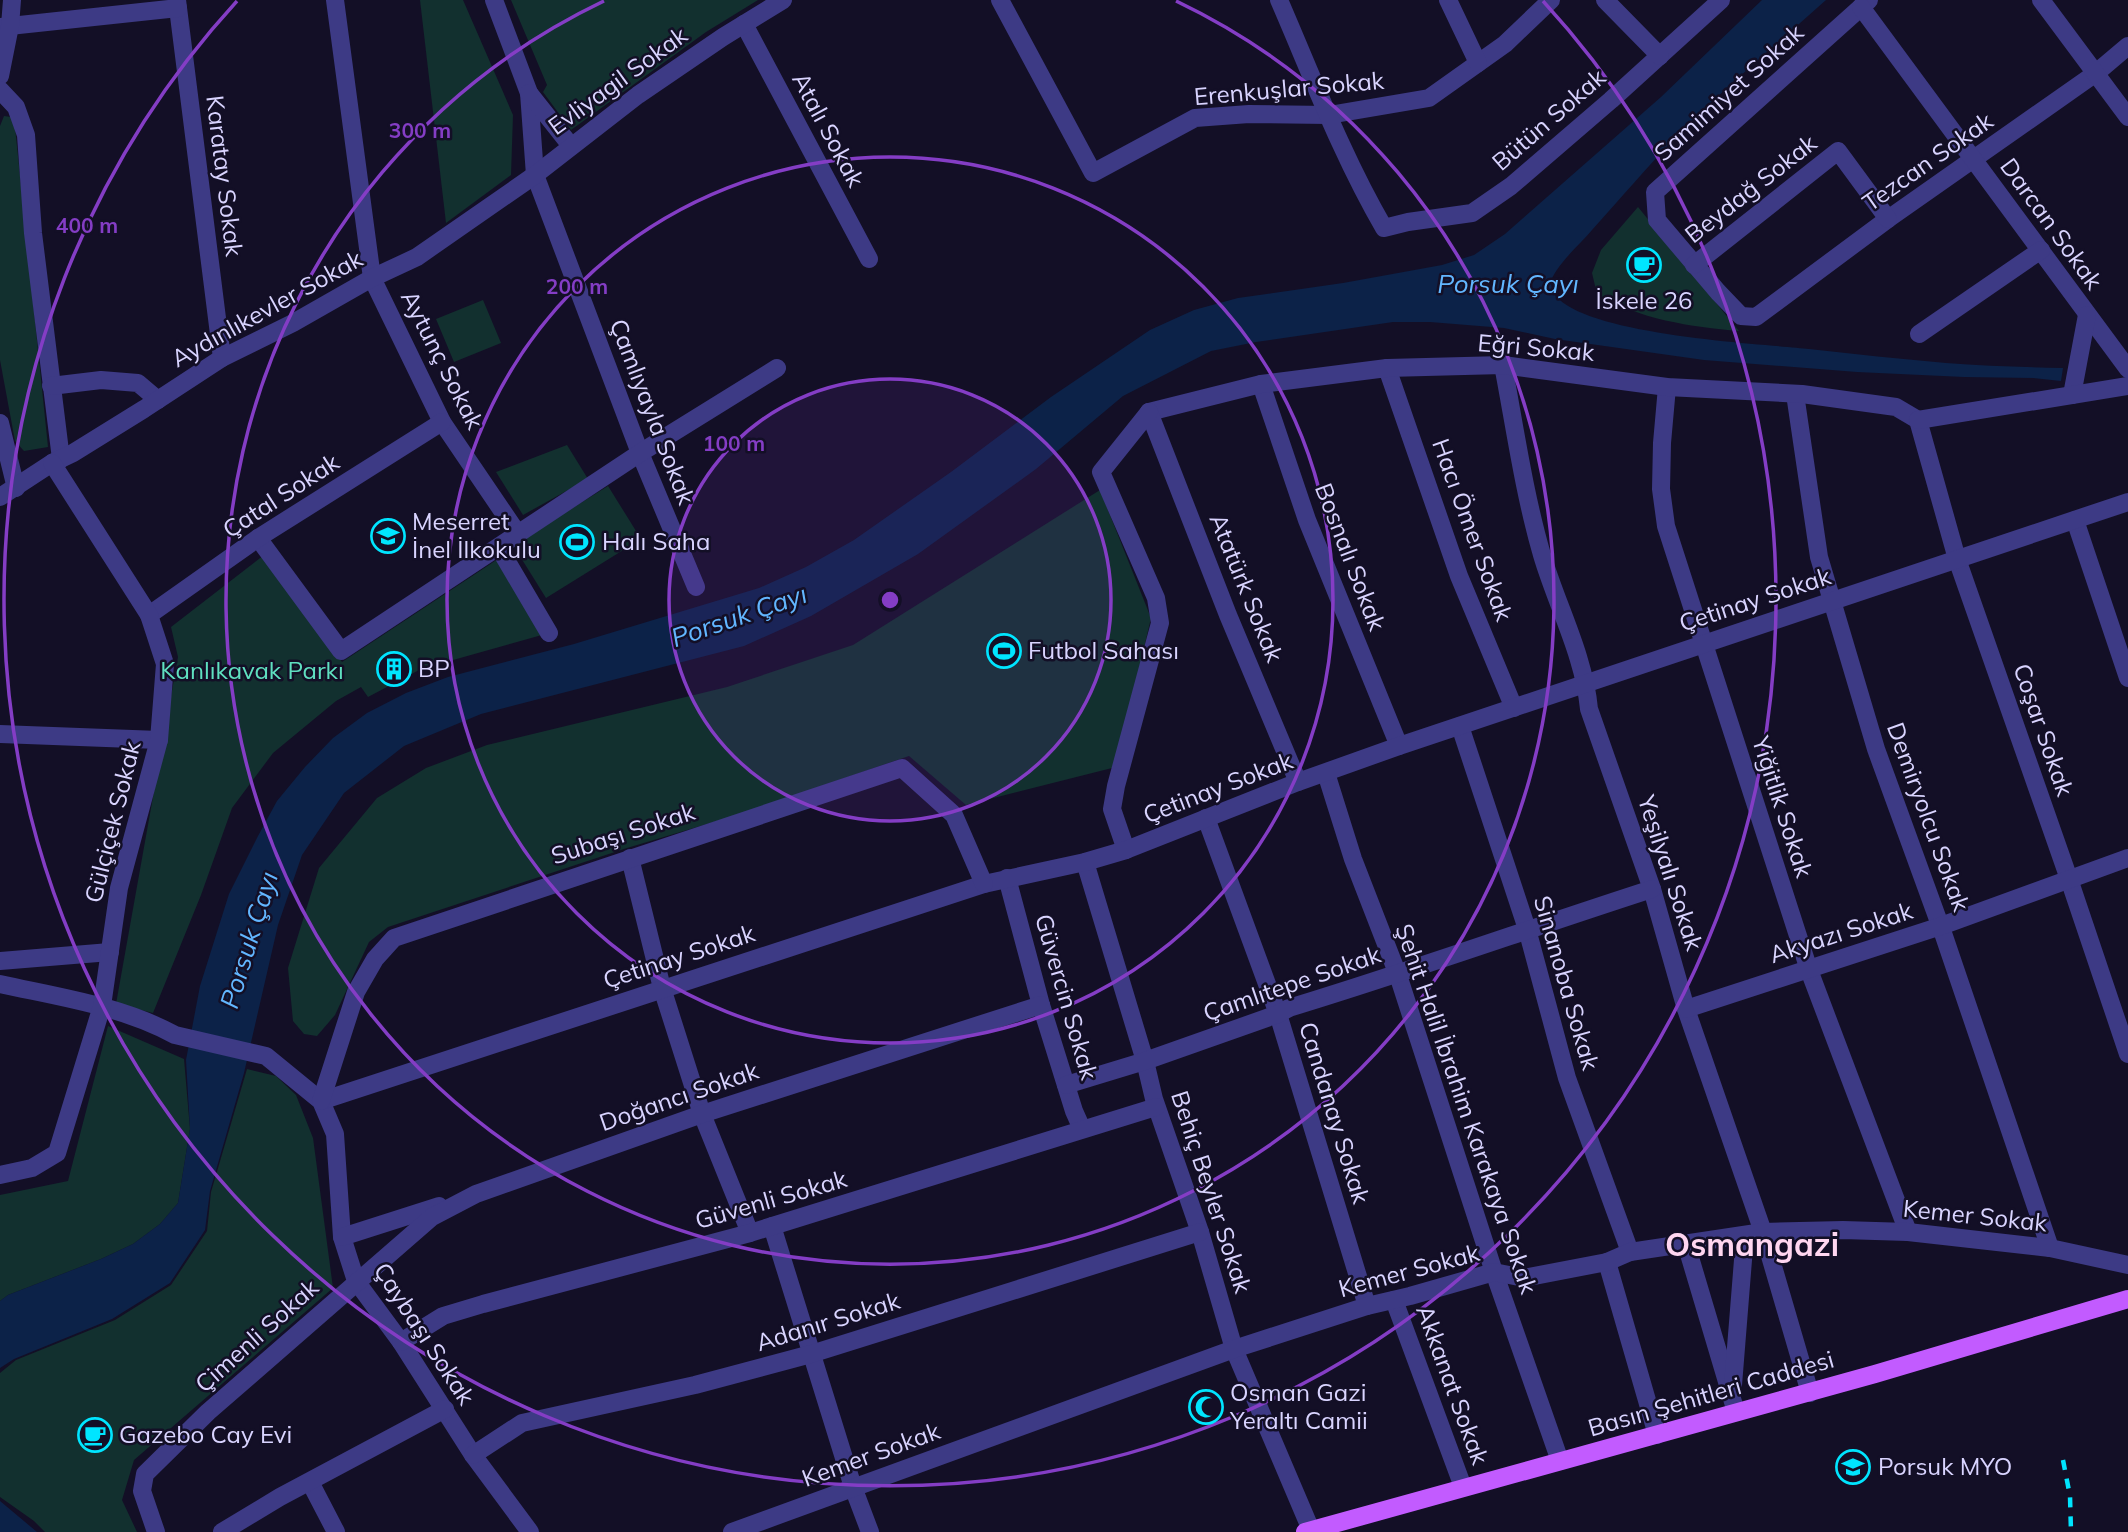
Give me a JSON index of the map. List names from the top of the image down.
{
  "streets": {
    "main road": ["Basın Şehitleri Caddesi"],
    "street": [
      "Evliyagil Sokak",
      "Erenkuşlar Sokak",
      "Samimiyet Sokak",
      "Bütün Sokak",
      "Atalı Sokak",
      "Tezcan Sokak",
      "Karatay Sokak",
      "Beydağ Sokak",
      "Darcan Sokak",
      "Aydınlıkevler Sokak",
      "Eğri Sokak",
      "Aytunç Sokak",
      "Çamlıyayla Sokak",
      "Çatal Sokak",
      "Hacı Ömer Sokak",
      "Bosnalı Sokak",
      "Atatürk Sokak",
      "Çetinay Sokak",
      "Coşar Sokak",
      "Yiğitlik Sokak",
      "Demiryolcu Sokak",
      "Gülçiçek Sokak",
      "Subaşı Sokak",
      "Yeşilyalı Sokak",
      "Akyazı Sokak",
      "Sinanoba Sokak",
      "Çamlıtepe Sokak",
      "Güvercin Sokak",
      "Doğancı Sokak",
      "Şehit Halil İbrahim Karakaya Sokak",
      "Candanay Sokak",
      "Behiç Beyler Sokak",
      "Güvenli Sokak",
      "Kemer Sokak",
      "Adanır Sokak",
      "Çaybaşı Sokak",
      "Çimenli Sokak",
      "Akkanat Sokak"
    ]
  },
  "crossings": [
    ["Evliyagil Sokak", "Atalı Sokak"],
    ["Evliyagil Sokak", "Aydınlıkevler Sokak"],
    ["Erenkuşlar Sokak", "Bütün Sokak"],
    ["Samimiyet Sokak", "Tezcan Sokak"],
    ["Samimiyet Sokak", "Beydağ Sokak"],
    ["Samimiyet Sokak", "Darcan Sokak"],
    ["Tezcan Sokak", "Beydağ Sokak"],
    ["Tezcan Sokak", "Darcan Sokak"],
    ["Karatay Sokak", "Aydınlıkevler Sokak"],
    ["Aydınlıkevler Sokak", "Aytunç Sokak"],
    ["Aydınlıkevler Sokak", "Çamlıyayla Sokak"],
    ["Aydınlıkevler Sokak", "Gülçiçek Sokak"],
    ["Eğri Sokak", "Hacı Ömer Sokak"],
    ["Eğri Sokak", "Bosnalı Sokak"],
    ["Eğri Sokak", "Atatürk Sokak"],
    ["Eğri Sokak", "Coşar Sokak"],
    ["Eğri Sokak", "Yiğitlik Sokak"],
    ["Eğri Sokak", "Demiryolcu Sokak"],
    ["Eğri Sokak", "Yeşilyalı Sokak"],
    ["Aytunç Sokak", "Çatal Sokak"],
    ["Çatal Sokak", "Gülçiçek Sokak"],
    ["Hacı Ömer Sokak", "Çetinay Sokak"],
    ["Bosnalı Sokak", "Çetinay Sokak"],
    ["Atatürk Sokak", "Çetinay Sokak"],
    ["Çetinay Sokak", "Coşar Sokak"],
    ["Çetinay Sokak", "Yiğitlik Sokak"],
    ["Çetinay Sokak", "Demiryolcu Sokak"],
    ["Çetinay Sokak", "Subaşı Sokak"],
    ["Çetinay Sokak", "Yeşilyalı Sokak"],
    ["Çetinay Sokak", "Sinanoba Sokak"],
    ["Çetinay Sokak", "Güvercin Sokak"],
    ["Çetinay Sokak", "Şehit Halil İbrahim Karakaya Sokak"],
    ["Çetinay Sokak", "Candanay Sokak"],
    ["Çetinay Sokak", "Behiç Beyler Sokak"],
    ["Çetinay Sokak", "Çaybaşı Sokak"],
    ["Coşar Sokak", "Akyazı Sokak"],
    ["Yiğitlik Sokak", "Akyazı Sokak"],
    ["Yiğitlik Sokak", "Kemer Sokak"],
    ["Demiryolcu Sokak", "Akyazı Sokak"],
    ["Demiryolcu Sokak", "Kemer Sokak"],
    ["Subaşı Sokak", "Çaybaşı Sokak"],
    ["Yeşilyalı Sokak", "Akyazı Sokak"],
    ["Yeşilyalı Sokak", "Çamlıtepe Sokak"],
    ["Yeşilyalı Sokak", "Kemer Sokak"],
    ["Yeşilyalı Sokak", "Basın Şehitleri Caddesi"],
    ["Sinanoba Sokak", "Çamlıtepe Sokak"],
    ["Sinanoba Sokak", "Kemer Sokak"],
    ["Çamlıtepe Sokak", "Güvercin Sokak"],
    ["Çamlıtepe Sokak", "Şehit Halil İbrahim Karakaya Sokak"],
    ["Çamlıtepe Sokak", "Candanay Sokak"],
    ["Çamlıtepe Sokak", "Behiç Beyler Sokak"],
    ["Güvercin Sokak", "Doğancı Sokak"],
    ["Güvercin Sokak", "Güvenli Sokak"],
    ["Doğancı Sokak", "Çaybaşı Sokak"],
    ["Doğancı Sokak", "Çimenli Sokak"],
    ["Şehit Halil İbrahim Karakaya Sokak", "Kemer Sokak"],
    ["Şehit Halil İbrahim Karakaya Sokak", "Basın Şehitleri Caddesi"],
    ["Candanay Sokak", "Kemer Sokak"],
    ["Behiç Beyler Sokak", "Güvenli Sokak"],
    ["Behiç Beyler Sokak", "Kemer Sokak"],
    ["Behiç Beyler Sokak", "Adanır Sokak"],
    ["Behiç Beyler Sokak", "Basın Şehitleri Caddesi"],
    ["Güvenli Sokak", "Çaybaşı Sokak"],
    ["Kemer Sokak", "Akkanat Sokak"],
    ["Adanır Sokak", "Çaybaşı Sokak"],
    ["Çaybaşı Sokak", "Çimenli Sokak"],
    ["Akkanat Sokak", "Basın Şehitleri Caddesi"]
  ],
  "districts": ["Osmangazi"],
  "water": ["Porsuk Çayı"],
  "parks": ["Kanlıkavak Parkı"],
  "places": {
    "cafe": ["İskele 26", "Gazebo Cay Evi"],
    "school or university": ["Meserret İnel İlkokulu", "Porsuk MYO"],
    "sports": ["Halı Saha", "Futbol Sahası"],
    "building": ["BP"],
    "mosque": ["Osman Gazi Yeraltı Camii"]
  },
  "rings": [
    "300 m",
    "400 m",
    "200 m",
    "100 m"
  ]
}
